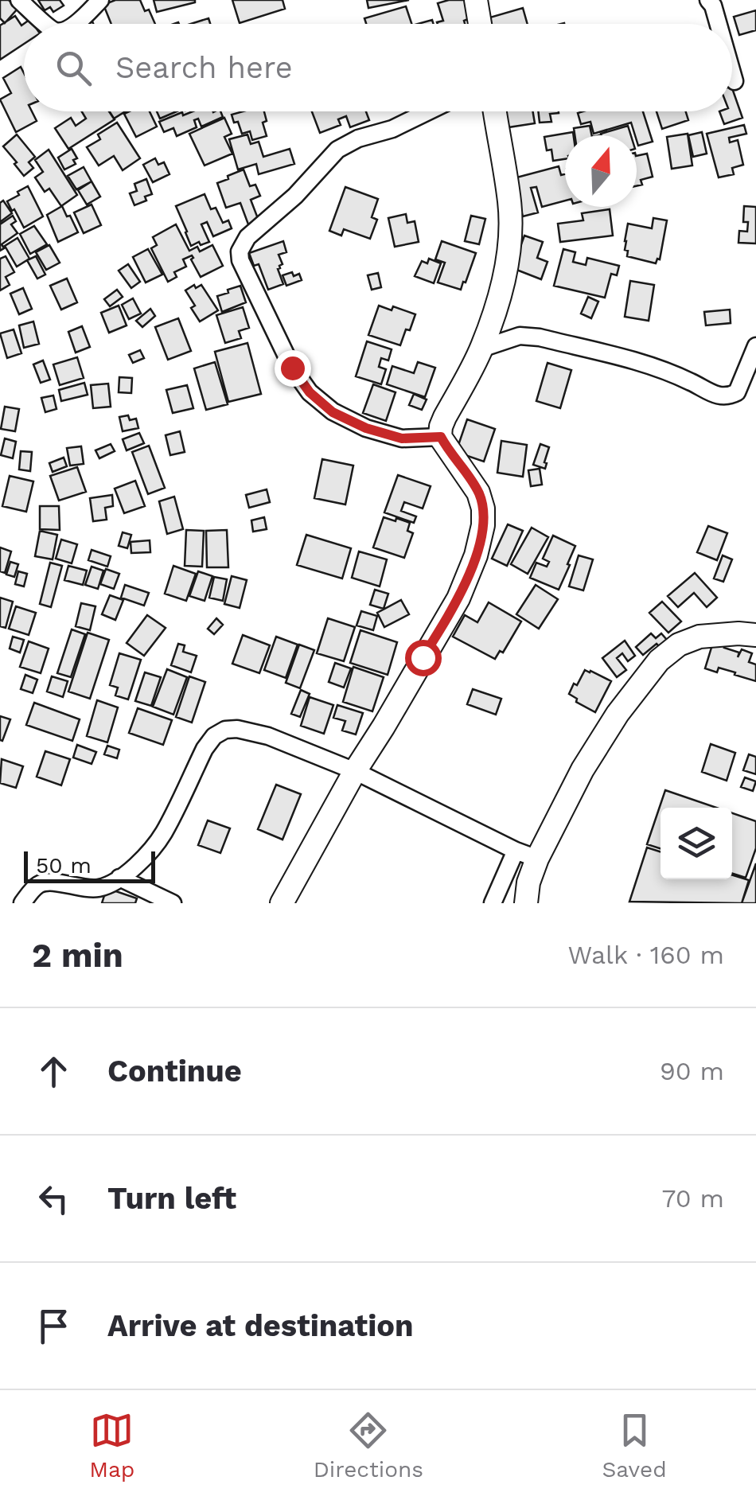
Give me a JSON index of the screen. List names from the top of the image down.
{
  "scale_bar": "50 m",
  "north": "top",
  "page": {
    "search": "Search here",
    "scale": "50 m",
    "heading": ["2 min", "Walk · 160 m"],
    "list": [
      ["Continue", "90 m"],
      ["Turn left", "70 m"],
      "Arrive at destination"
    ],
    "nav": ["Map", "Directions", "Saved"]
  }
}
